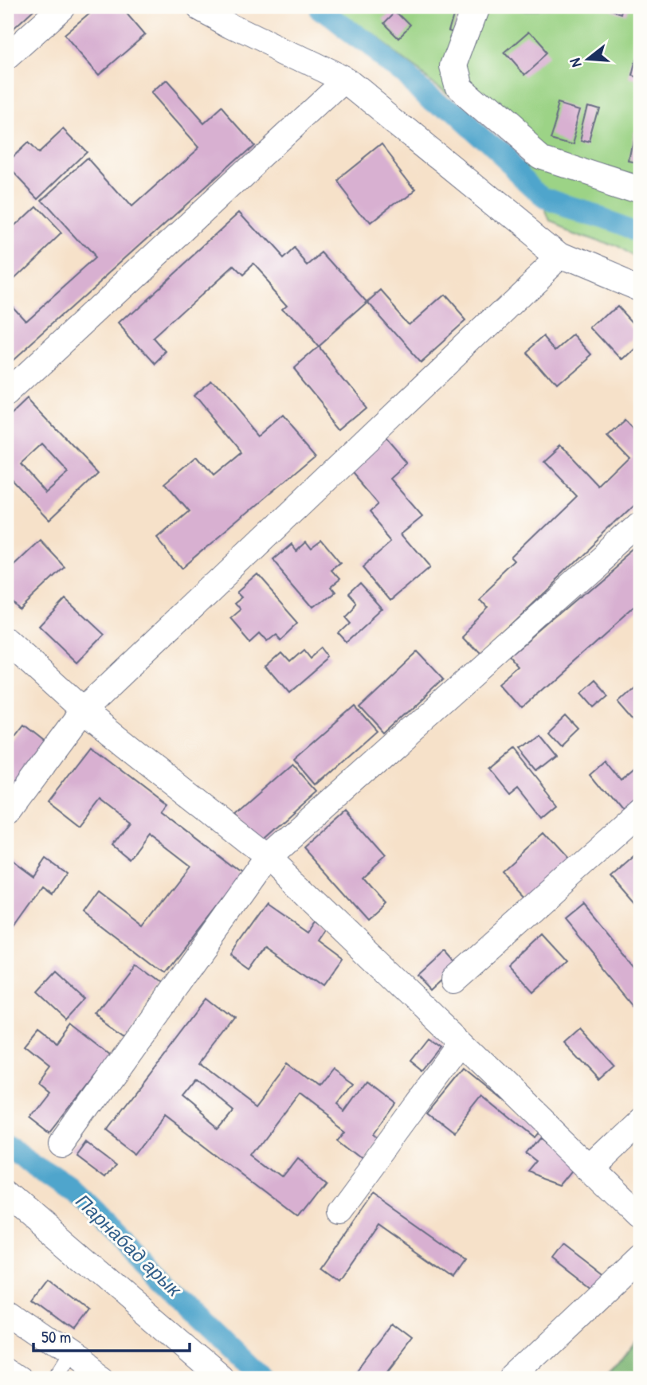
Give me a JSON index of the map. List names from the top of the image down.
{
  "water": ["Парнабад арык"],
  "scale_bar": "50 m",
  "north": "left"
}
